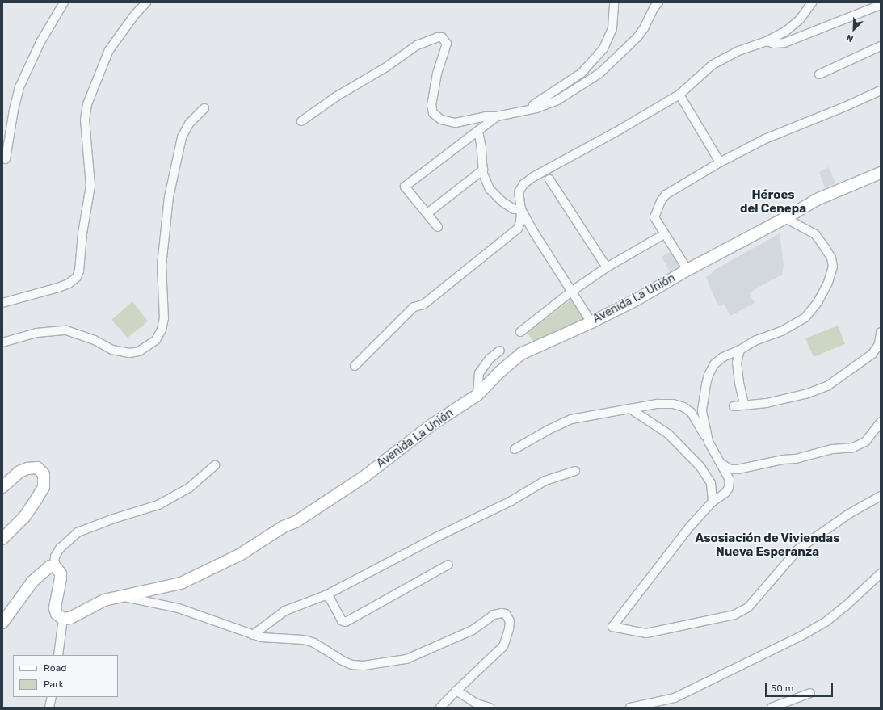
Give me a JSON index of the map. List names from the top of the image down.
{
  "streets": {
    "main road": ["Avenida La Unión"]
  },
  "districts": ["Héroes del Cenepa", "Asosiación de Viviendas Nueva Esperanza"],
  "legend": ["Road", "Park"],
  "scale_bar": "50 m",
  "north": "bottom left"
}
